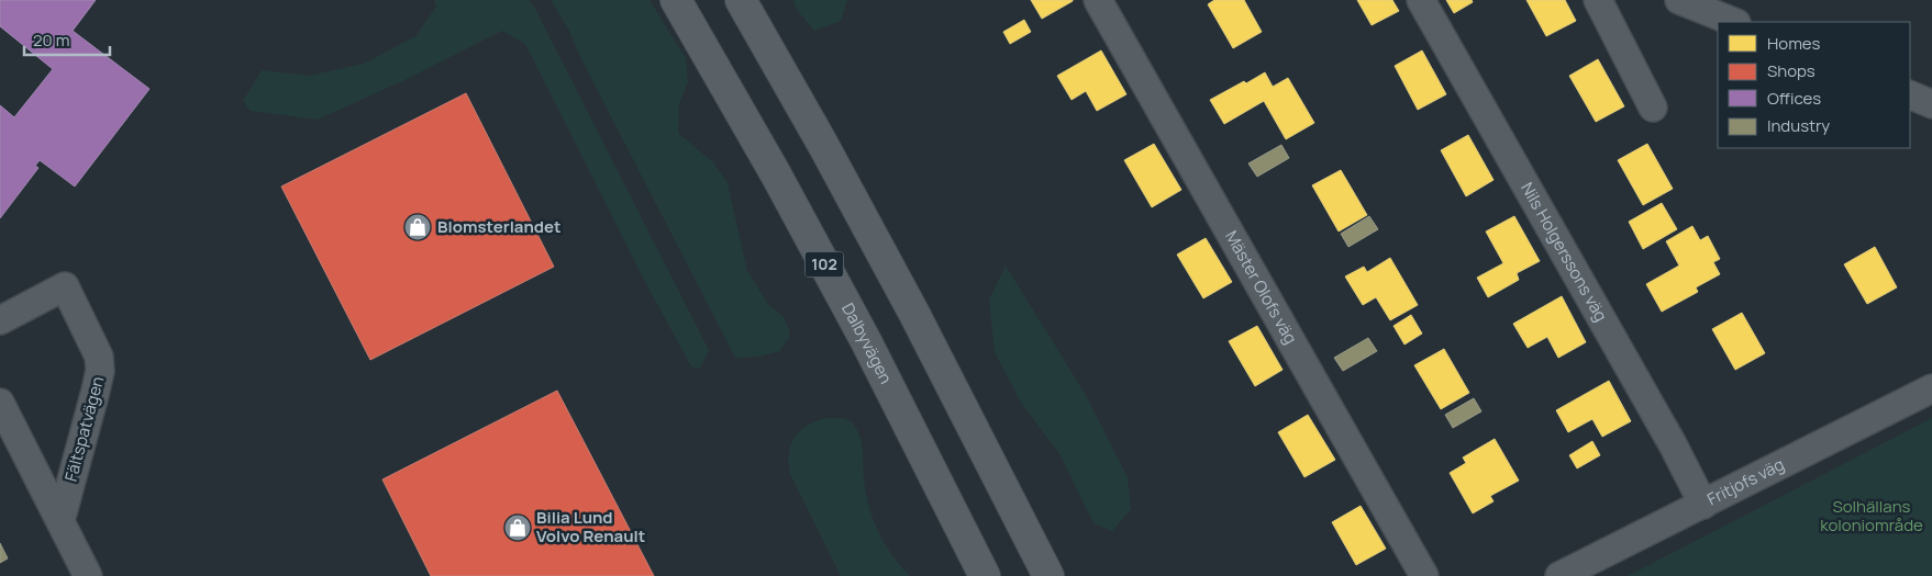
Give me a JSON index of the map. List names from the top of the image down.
{
  "streets": {
    "main road": ["102", "Dalbyvägen"],
    "street": [
      "Nils Holgerssons väg",
      "Mäster Olofs väg",
      "Fältspatvägen",
      "Fritjofs väg"
    ]
  },
  "crossings": [
    ["Nils Holgerssons väg", "Fritjofs väg"]
  ],
  "parks": ["Solhällans koloniområde"],
  "places": {
    "shop": ["Blomsterlandet", "Bilia Lund Volvo Renault"]
  },
  "legend": [
    "Homes",
    "Shops",
    "Offices",
    "Industry"
  ],
  "scale_bar": "20 m"
}
